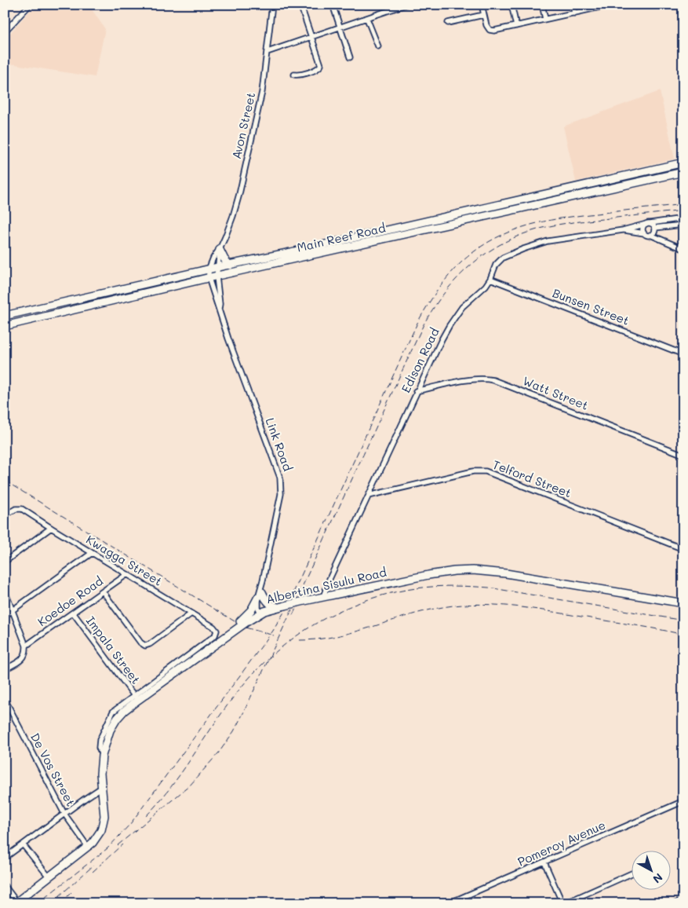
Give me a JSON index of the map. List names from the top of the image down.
{
  "streets": {
    "main road": ["Main Reef Road", "Albertina Sisulu Road"],
    "street": [
      "Avon Street",
      "Bunsen Street",
      "Edison Road",
      "Watt Street",
      "Link Road",
      "Telford Street",
      "Kwagga Street",
      "Koedoe Road",
      "Impala Street",
      "De Vos Street",
      "Pomeroy Avenue"
    ]
  },
  "crossings": [
    ["Avon Street", "Main Reef Road"],
    ["Avon Street", "Link Road"],
    ["Main Reef Road", "Link Road"],
    ["Bunsen Street", "Edison Road"],
    ["Edison Road", "Watt Street"],
    ["Edison Road", "Telford Street"],
    ["Edison Road", "Albertina Sisulu Road"],
    ["Kwagga Street", "Albertina Sisulu Road"],
    ["Kwagga Street", "Koedoe Road"],
    ["Kwagga Street", "Impala Street"],
    ["Albertina Sisulu Road", "Impala Street"],
    ["Albertina Sisulu Road", "De Vos Street"],
    ["Koedoe Road", "Impala Street"]
  ],
  "north": "bottom right"
}
